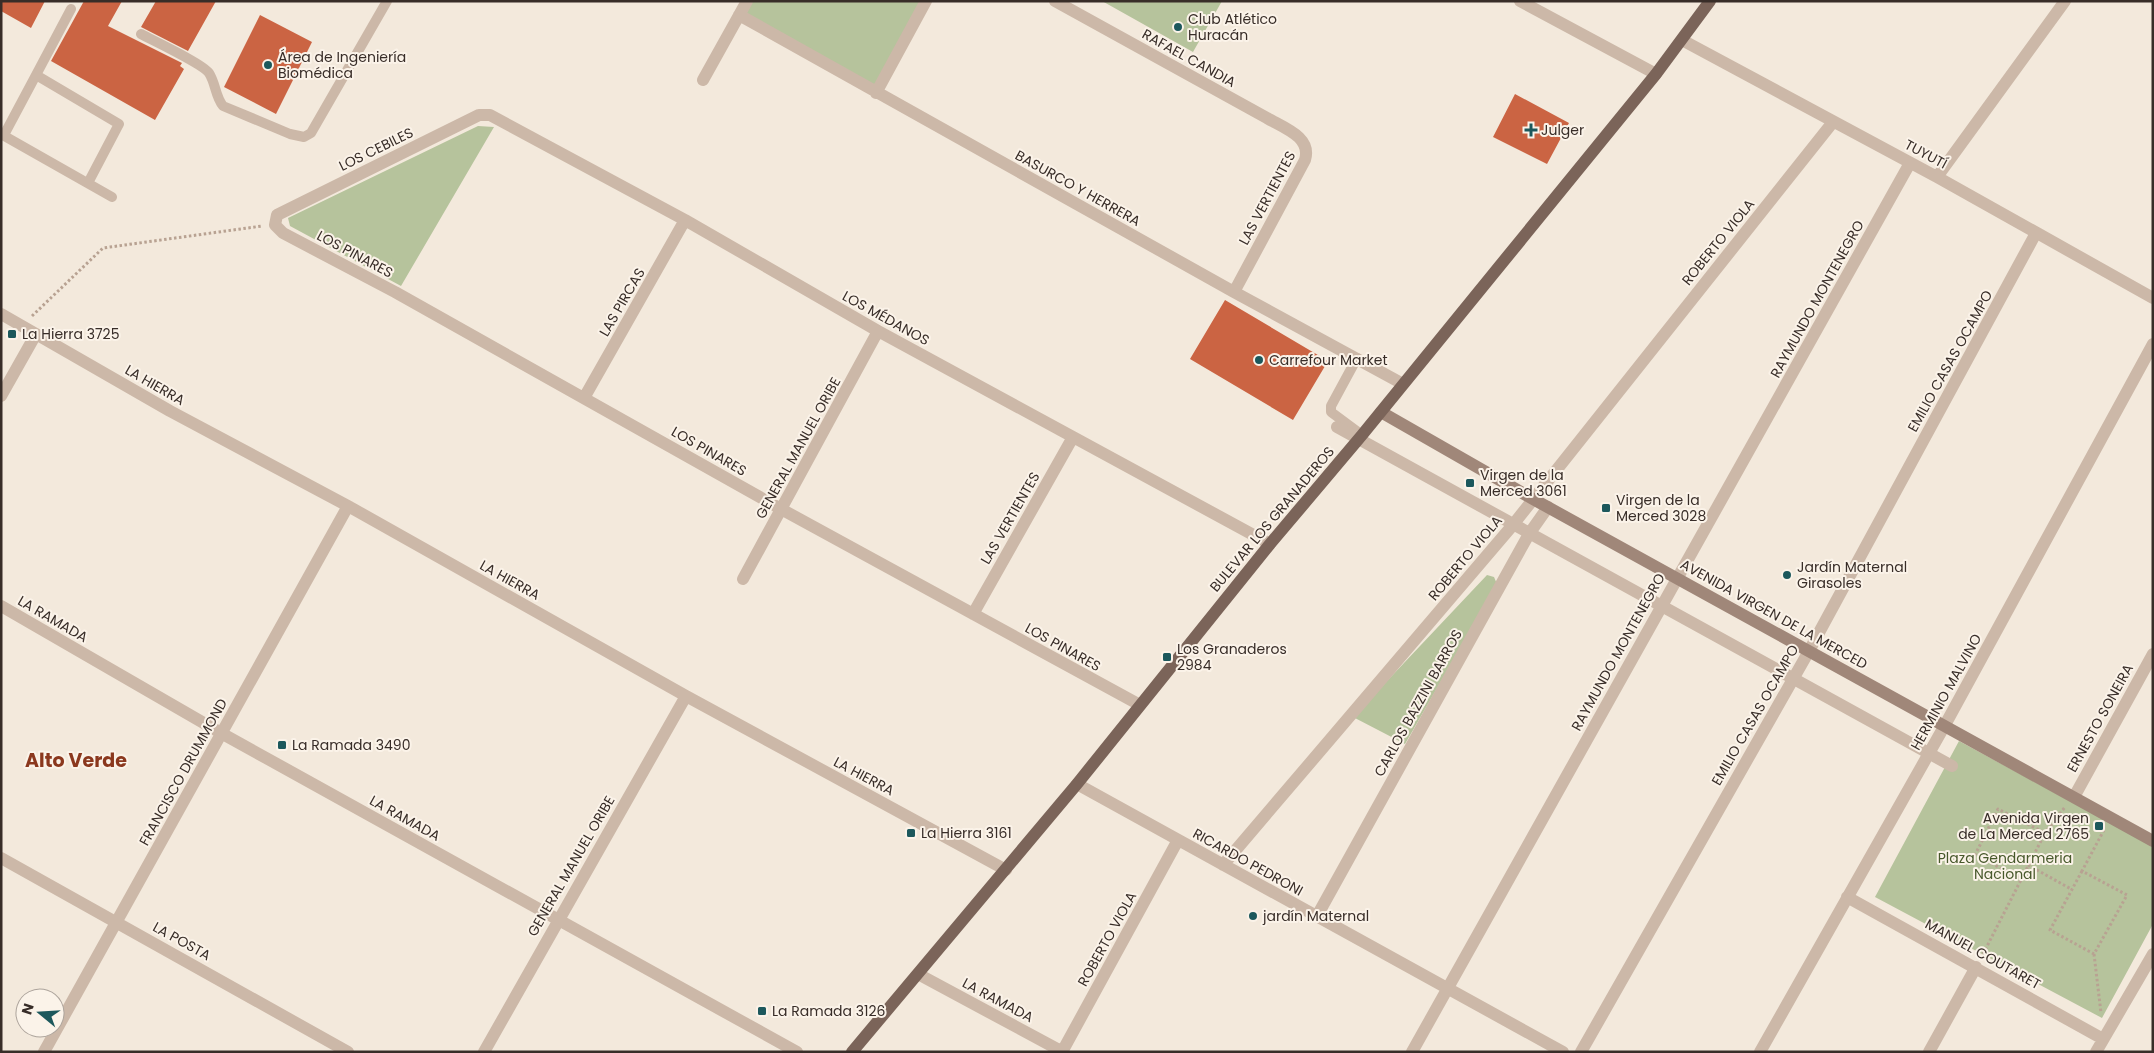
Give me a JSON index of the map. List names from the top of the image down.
{
  "streets": {
    "main road": ["BULEVAR LOS GRANADEROS", "AVENIDA VIRGEN DE LA MERCED"],
    "street": [
      "RAFAEL CANDIA",
      "LOS CEBILES",
      "TUYUTÍ",
      "BASURCO Y HERRERA",
      "LAS VERTIENTES",
      "ROBERTO VIOLA",
      "LOS PINARES",
      "RAYMUNDO MONTENEGRO",
      "LAS PIRCAS",
      "LOS MÉDANOS",
      "EMILIO CASAS OCAMPO",
      "LA HIERRA",
      "GENERAL MANUEL ORIBE",
      "LA RAMADA",
      "HERMINIO MALVINO",
      "CARLOS BAZZINI BARROS",
      "ERNESTO SONEIRA",
      "FRANCISCO DRUMMOND",
      "RICARDO PEDRONI",
      "LA POSTA",
      "MANUEL COUTARET"
    ]
  },
  "crossings": [
    ["RAFAEL CANDIA", "LAS VERTIENTES"],
    ["LOS CEBILES", "LOS PINARES"],
    ["LOS CEBILES", "LOS MÉDANOS"],
    ["TUYUTÍ", "ROBERTO VIOLA"],
    ["TUYUTÍ", "RAYMUNDO MONTENEGRO"],
    ["TUYUTÍ", "EMILIO CASAS OCAMPO"],
    ["TUYUTÍ", "BULEVAR LOS GRANADEROS"],
    ["BASURCO Y HERRERA", "LAS VERTIENTES"],
    ["BASURCO Y HERRERA", "BULEVAR LOS GRANADEROS"],
    ["LAS VERTIENTES", "LOS PINARES"],
    ["LAS VERTIENTES", "LOS MÉDANOS"],
    ["ROBERTO VIOLA", "AVENIDA VIRGEN DE LA MERCED"],
    ["ROBERTO VIOLA", "LA RAMADA"],
    ["ROBERTO VIOLA", "RICARDO PEDRONI"],
    ["LOS PINARES", "LAS PIRCAS"],
    ["LOS PINARES", "GENERAL MANUEL ORIBE"],
    ["LOS PINARES", "BULEVAR LOS GRANADEROS"],
    ["RAYMUNDO MONTENEGRO", "AVENIDA VIRGEN DE LA MERCED"],
    ["RAYMUNDO MONTENEGRO", "RICARDO PEDRONI"],
    ["LAS PIRCAS", "LOS MÉDANOS"],
    ["LOS MÉDANOS", "GENERAL MANUEL ORIBE"],
    ["LOS MÉDANOS", "BULEVAR LOS GRANADEROS"],
    ["EMILIO CASAS OCAMPO", "AVENIDA VIRGEN DE LA MERCED"],
    ["LA HIERRA", "GENERAL MANUEL ORIBE"],
    ["LA HIERRA", "BULEVAR LOS GRANADEROS"],
    ["LA HIERRA", "FRANCISCO DRUMMOND"],
    ["GENERAL MANUEL ORIBE", "LA RAMADA"],
    ["BULEVAR LOS GRANADEROS", "AVENIDA VIRGEN DE LA MERCED"],
    ["BULEVAR LOS GRANADEROS", "LA RAMADA"],
    ["BULEVAR LOS GRANADEROS", "RICARDO PEDRONI"],
    ["AVENIDA VIRGEN DE LA MERCED", "HERMINIO MALVINO"],
    ["AVENIDA VIRGEN DE LA MERCED", "CARLOS BAZZINI BARROS"],
    ["AVENIDA VIRGEN DE LA MERCED", "ERNESTO SONEIRA"],
    ["LA RAMADA", "FRANCISCO DRUMMOND"],
    ["HERMINIO MALVINO", "MANUEL COUTARET"],
    ["CARLOS BAZZINI BARROS", "RICARDO PEDRONI"],
    ["FRANCISCO DRUMMOND", "LA POSTA"]
  ],
  "districts": ["Alto Verde"],
  "parks": ["Plaza Gendarmeria Nacional"],
  "places": {
    "other": [
      "Club Atlético Huracán",
      "Área de Ingeniería Biomédica",
      "Carrefour Market",
      "Jardín Maternal Girasoles",
      "jardín Maternal"
    ],
    "health": ["Julger"],
    "transit": [
      "La Hierra 3725",
      "Virgen de la Merced 3061",
      "Virgen de la Merced 3028",
      "Los Granaderos 2984",
      "La Ramada 3490",
      "Avenida Virgen de La Merced 2765",
      "La Hierra 3161",
      "La Ramada 3126"
    ]
  },
  "north": "left"
}
